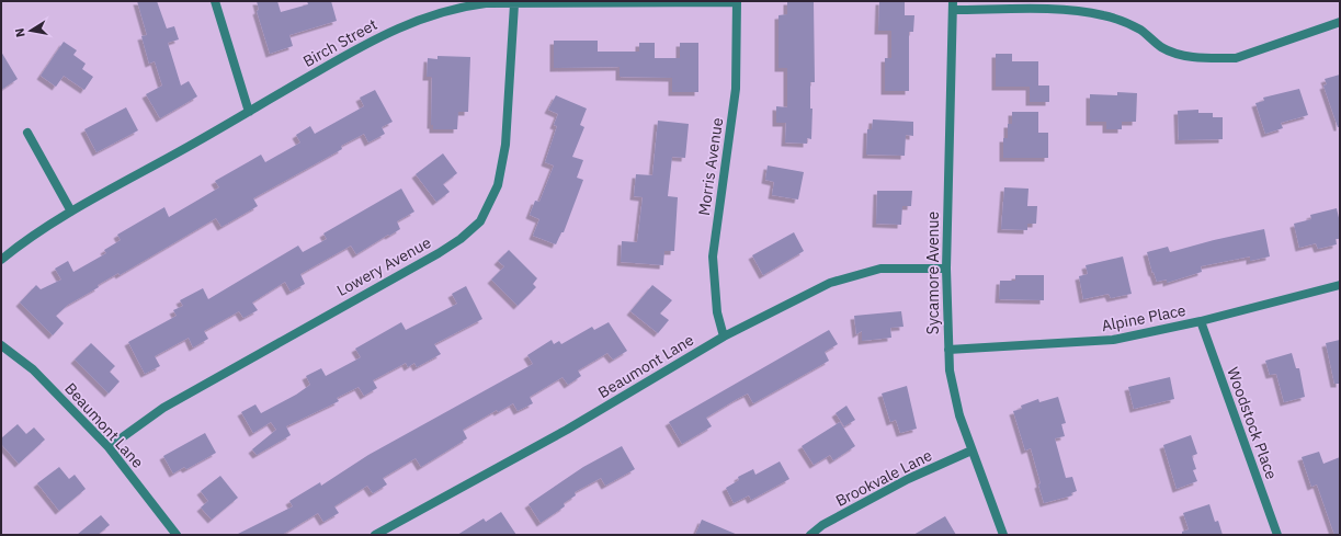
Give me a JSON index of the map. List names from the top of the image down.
{
  "streets": {
    "street": [
      "Birch Street",
      "Morris Avenue",
      "Lowery Avenue",
      "Sycamore Avenue",
      "Alpine Place",
      "Beaumont Lane",
      "Woodstock Place",
      "Brookvale Lane"
    ]
  },
  "crossings": [
    ["Birch Street", "Morris Avenue"],
    ["Birch Street", "Lowery Avenue"],
    ["Morris Avenue", "Beaumont Lane"],
    ["Lowery Avenue", "Beaumont Lane"],
    ["Sycamore Avenue", "Alpine Place"],
    ["Sycamore Avenue", "Beaumont Lane"],
    ["Sycamore Avenue", "Brookvale Lane"],
    ["Alpine Place", "Woodstock Place"]
  ],
  "north": "left"
}
